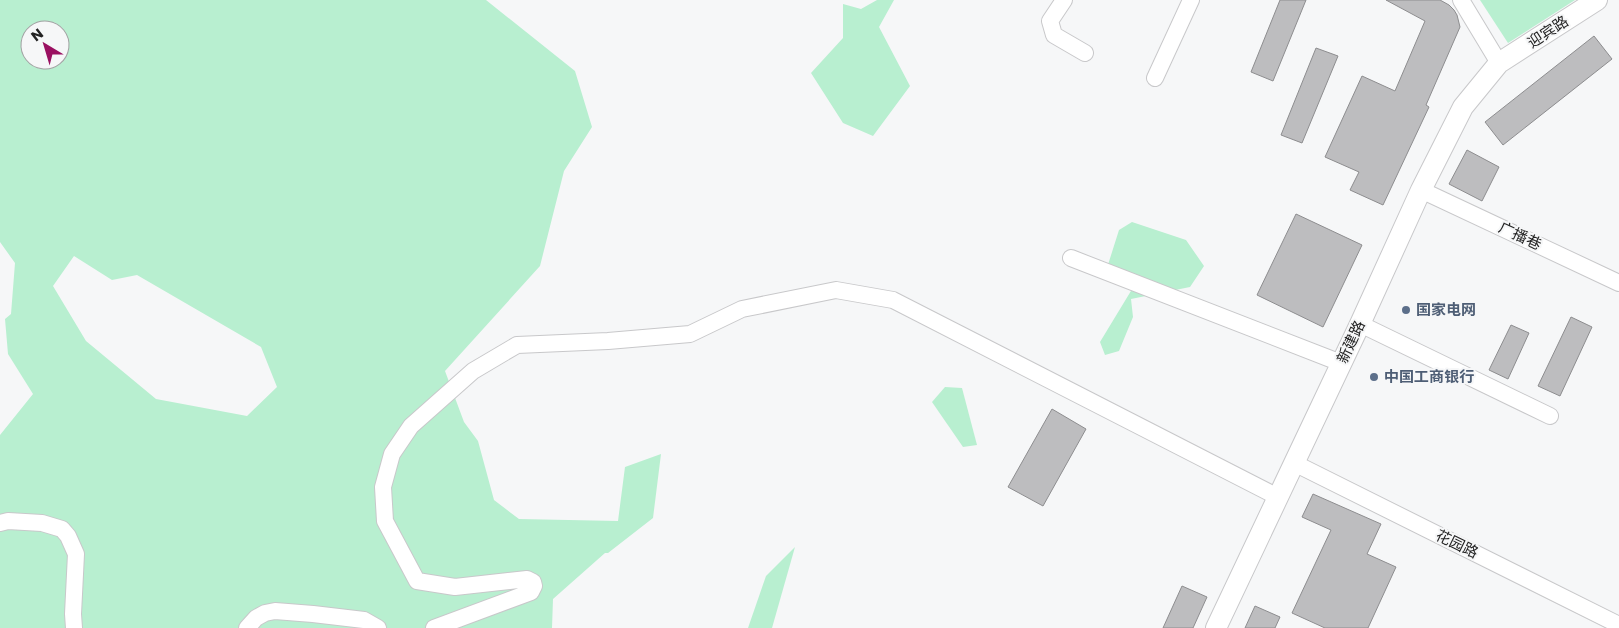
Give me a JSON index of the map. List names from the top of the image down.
{
  "streets": {
    "main road": ["迎宾路", "新建路"],
    "street": ["广播巷", "花园路"]
  },
  "crossings": [
    ["迎宾路", "新建路"],
    ["广播巷", "新建路"],
    ["新建路", "花园路"]
  ],
  "places": ["国家电网", "中国工商银行"],
  "north": "top left"
}
